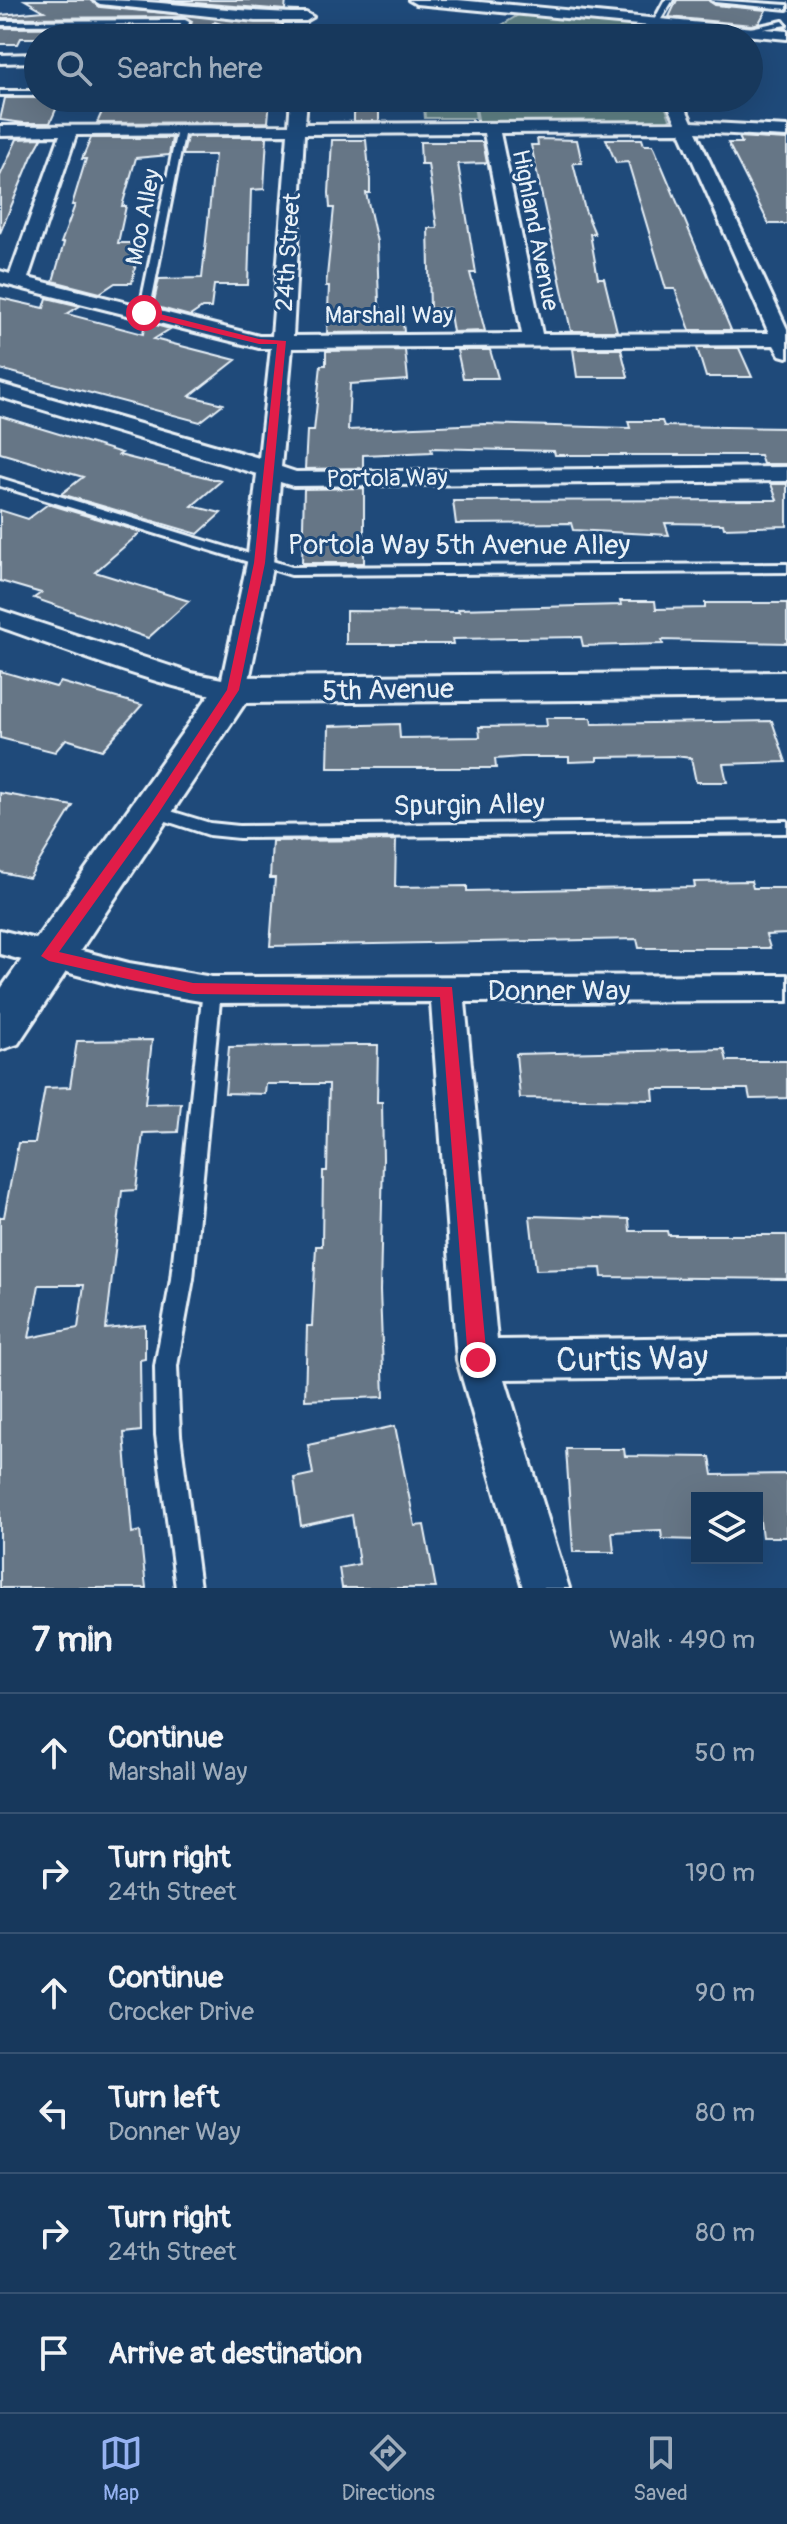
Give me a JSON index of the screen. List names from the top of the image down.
{
  "streets": {
    "street": [
      "Highland Avenue",
      "24th Street",
      "Marshall Way",
      "Portola Way",
      "5th Avenue",
      "Donner Way",
      "Curtis Way"
    ],
    "lane": ["Moo Alley", "Portola Way 5th Avenue Alley", "Spurgin Alley"]
  },
  "crossings": [
    ["Moo Alley", "Marshall Way"],
    ["Highland Avenue", "Marshall Way"],
    ["24th Street", "Marshall Way"],
    ["24th Street", "Portola Way"],
    ["24th Street", "Portola Way 5th Avenue Alley"],
    ["24th Street", "5th Avenue"]
  ],
  "page": {
    "search": "Search here",
    "heading": ["7 min", "Walk · 490 m"],
    "list": [
      ["Continue", "Marshall Way", "50 m"],
      ["Turn right", "24th Street", "190 m"],
      ["Continue", "Crocker Drive", "90 m"],
      ["Turn left", "Donner Way", "80 m"],
      ["Turn right", "24th Street", "80 m"],
      "Arrive at destination"
    ],
    "nav": ["Map", "Directions", "Saved"]
  }
}
